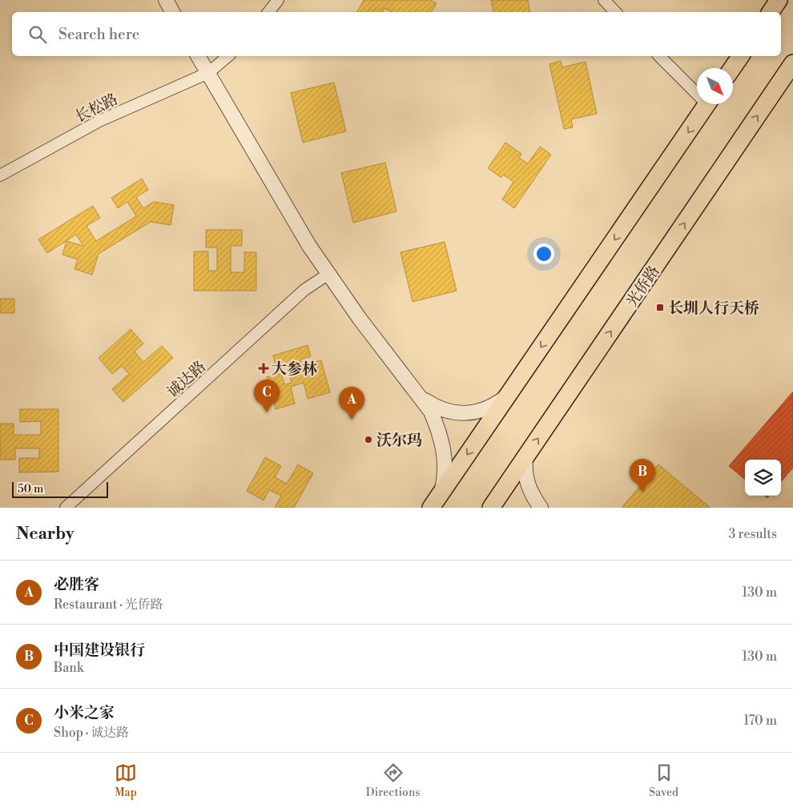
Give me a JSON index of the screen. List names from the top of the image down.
{
  "streets": {
    "main road": ["光侨路"],
    "street": ["长松路", "诚达路"]
  },
  "places": {
    "transit": ["长圳人行天桥"],
    "health": ["大参林"],
    "other": ["沃尔玛"]
  },
  "scale_bar": "50 m",
  "north": "bottom right",
  "page": {
    "search": "Search here",
    "pins": ["C", "A", "B"],
    "scale": "50 m",
    "heading": ["Nearby", "3 results"],
    "list": [
      {
        "mark": "A",
        "name": "必胜客",
        "note": "Restaurant · 光侨路",
        "value": "130 m"
      },
      {
        "mark": "B",
        "name": "中国建设银行",
        "note": "Bank",
        "value": "130 m"
      },
      {
        "mark": "C",
        "name": "小米之家",
        "note": "Shop · 诚达路",
        "value": "170 m"
      }
    ],
    "nav": ["Map", "Directions", "Saved"]
  }
}
